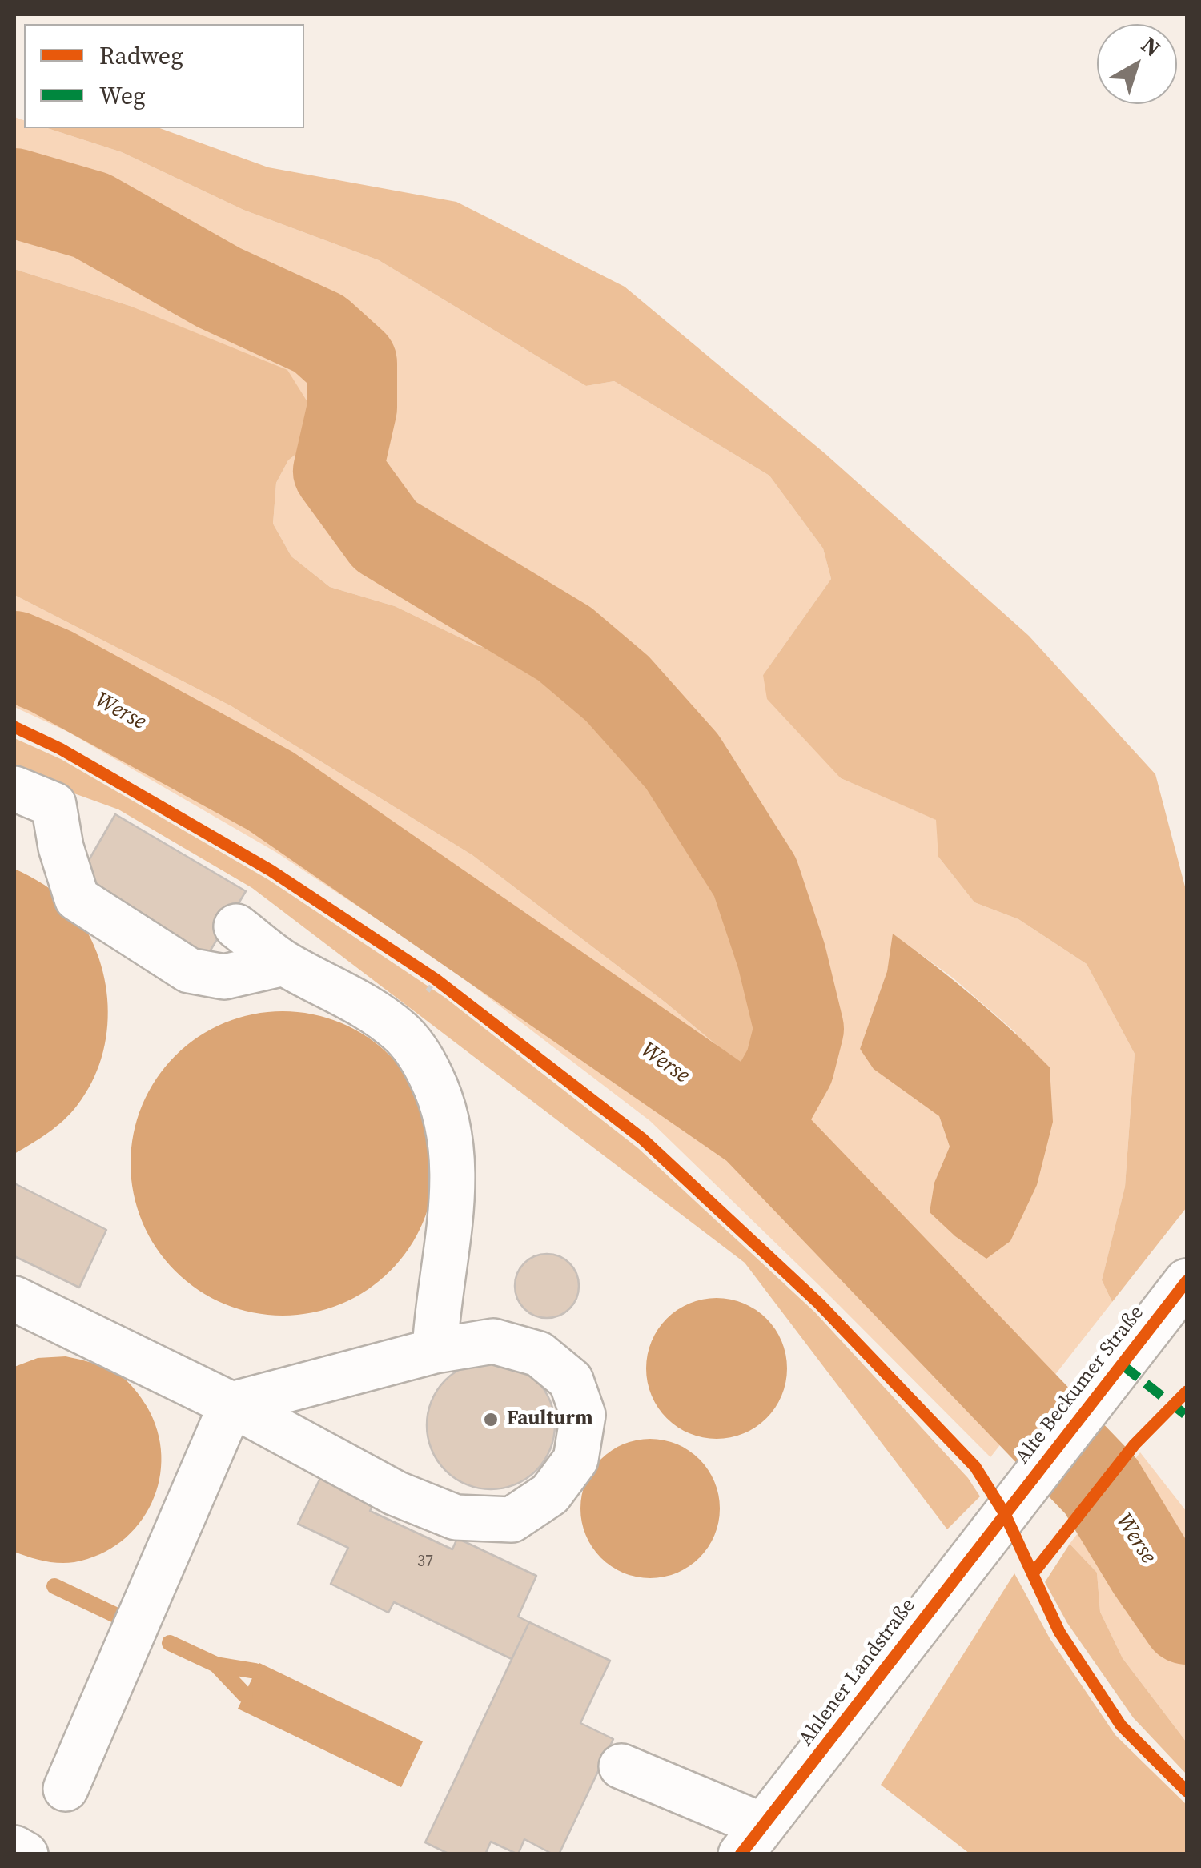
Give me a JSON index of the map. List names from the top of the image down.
{
  "streets": {
    "street": ["Alte Beckumer Straße", "Ahlener Landstraße"]
  },
  "crossings": [
    ["Alte Beckumer Straße", "Ahlener Landstraße"]
  ],
  "water": ["Werse"],
  "places": ["Faulturm"],
  "house_numbers": ["37"],
  "legend": ["Radweg", "Weg"],
  "north": "top right"
}
